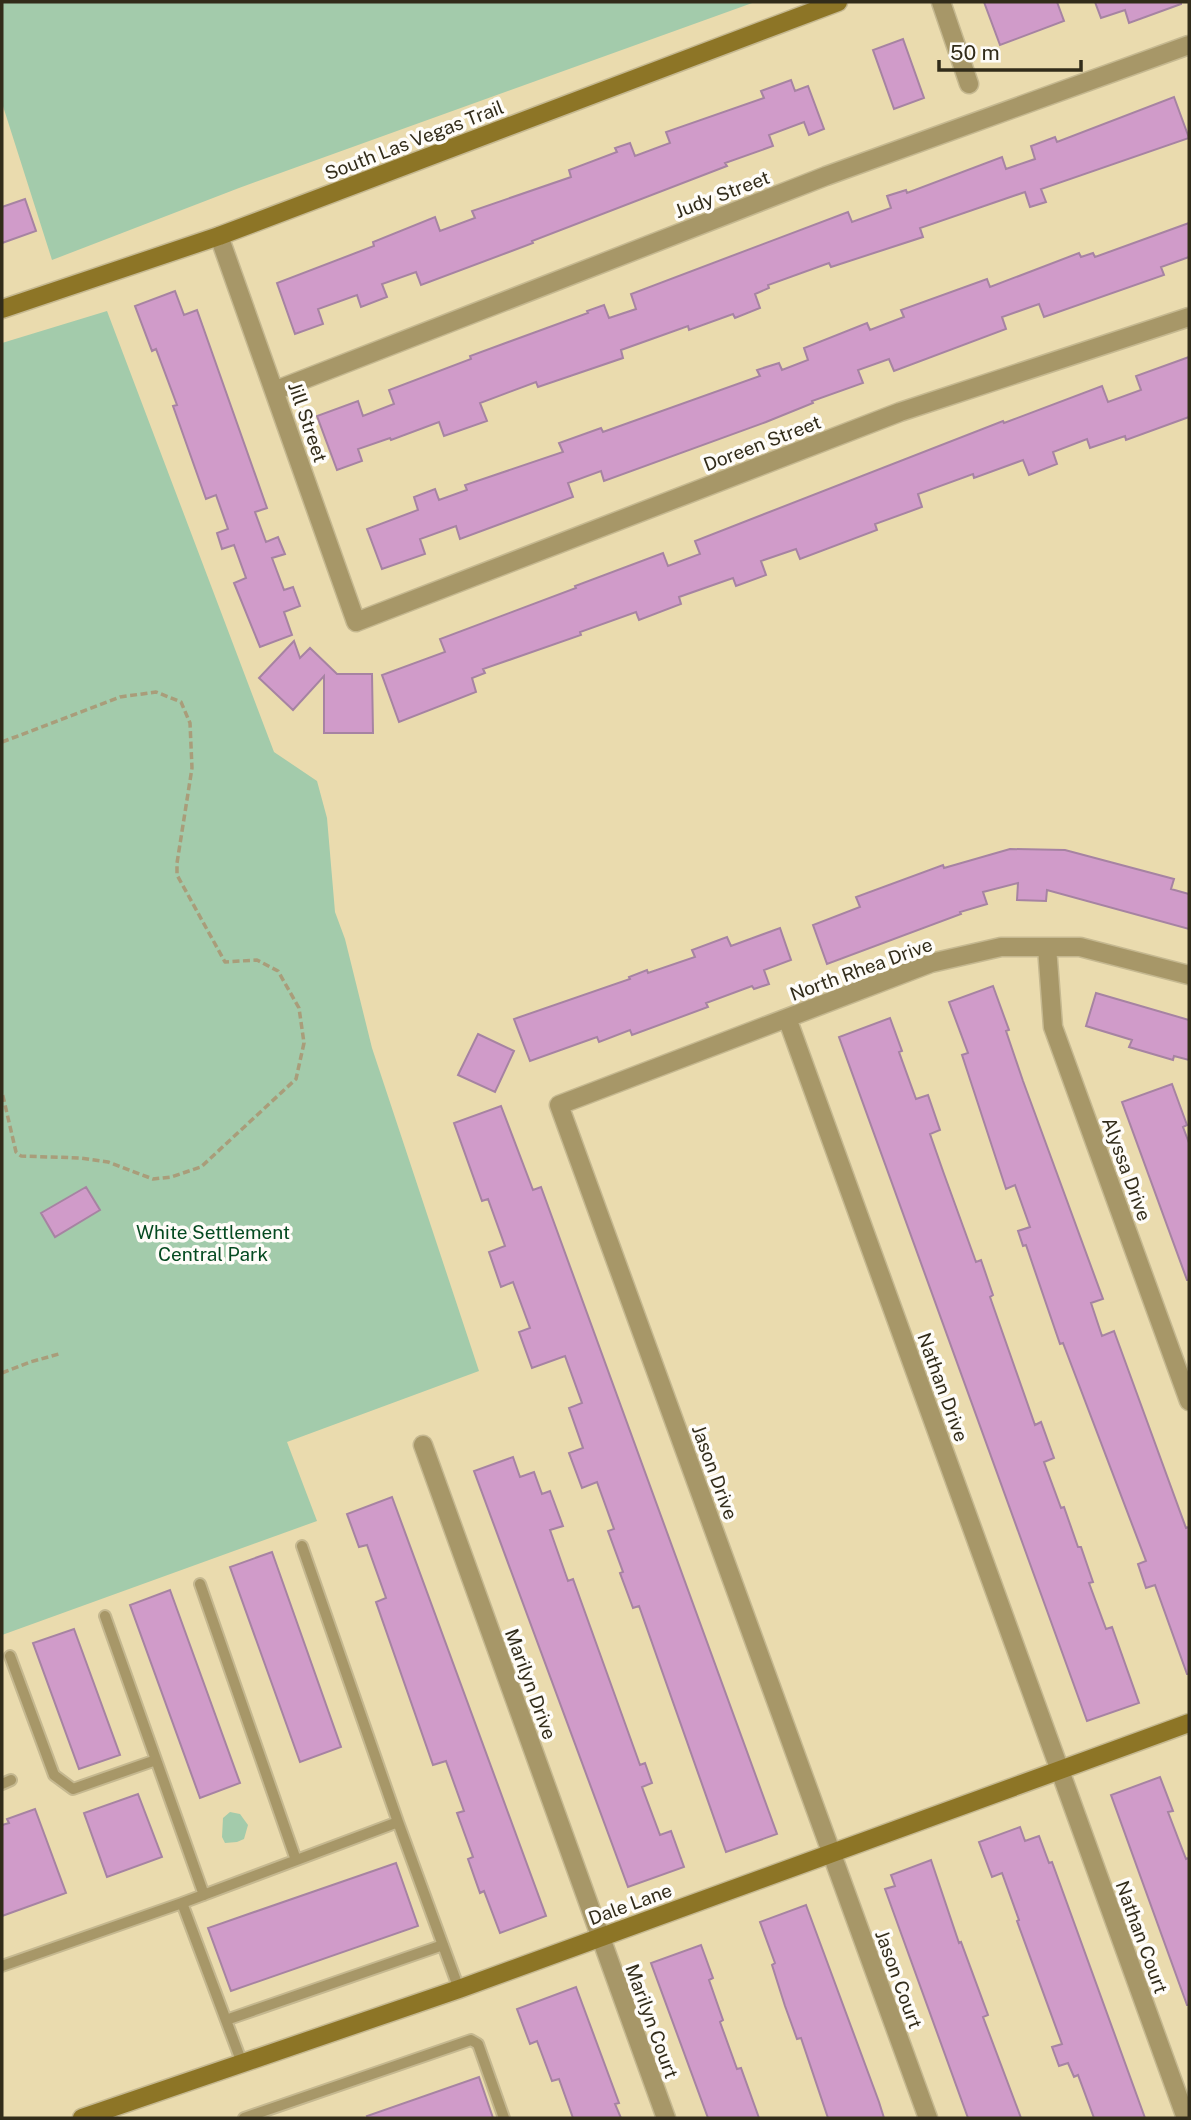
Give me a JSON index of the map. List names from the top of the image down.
{
  "streets": {
    "street": [
      "South Las Vegas Trail",
      "Judy Street",
      "Jill Street",
      "Doreen Street",
      "North Rhea Drive",
      "Alyssa Drive",
      "Nathan Drive",
      "Jason Drive",
      "Marilyn Drive",
      "Dale Lane",
      "Nathan Court",
      "Jason Court",
      "Marilyn Court"
    ]
  },
  "crossings": [
    ["South Las Vegas Trail", "Jill Street"],
    ["Judy Street", "Jill Street"],
    ["Jill Street", "Doreen Street"],
    ["North Rhea Drive", "Alyssa Drive"],
    ["North Rhea Drive", "Nathan Drive"],
    ["North Rhea Drive", "Jason Drive"],
    ["Nathan Drive", "Dale Lane"],
    ["Nathan Drive", "Nathan Court"],
    ["Jason Drive", "Dale Lane"],
    ["Jason Drive", "Jason Court"],
    ["Marilyn Drive", "Dale Lane"],
    ["Marilyn Drive", "Marilyn Court"],
    ["Dale Lane", "Nathan Court"],
    ["Dale Lane", "Jason Court"],
    ["Dale Lane", "Marilyn Court"]
  ],
  "parks": ["White Settlement Central Park"],
  "scale_bar": "50 m"
}
